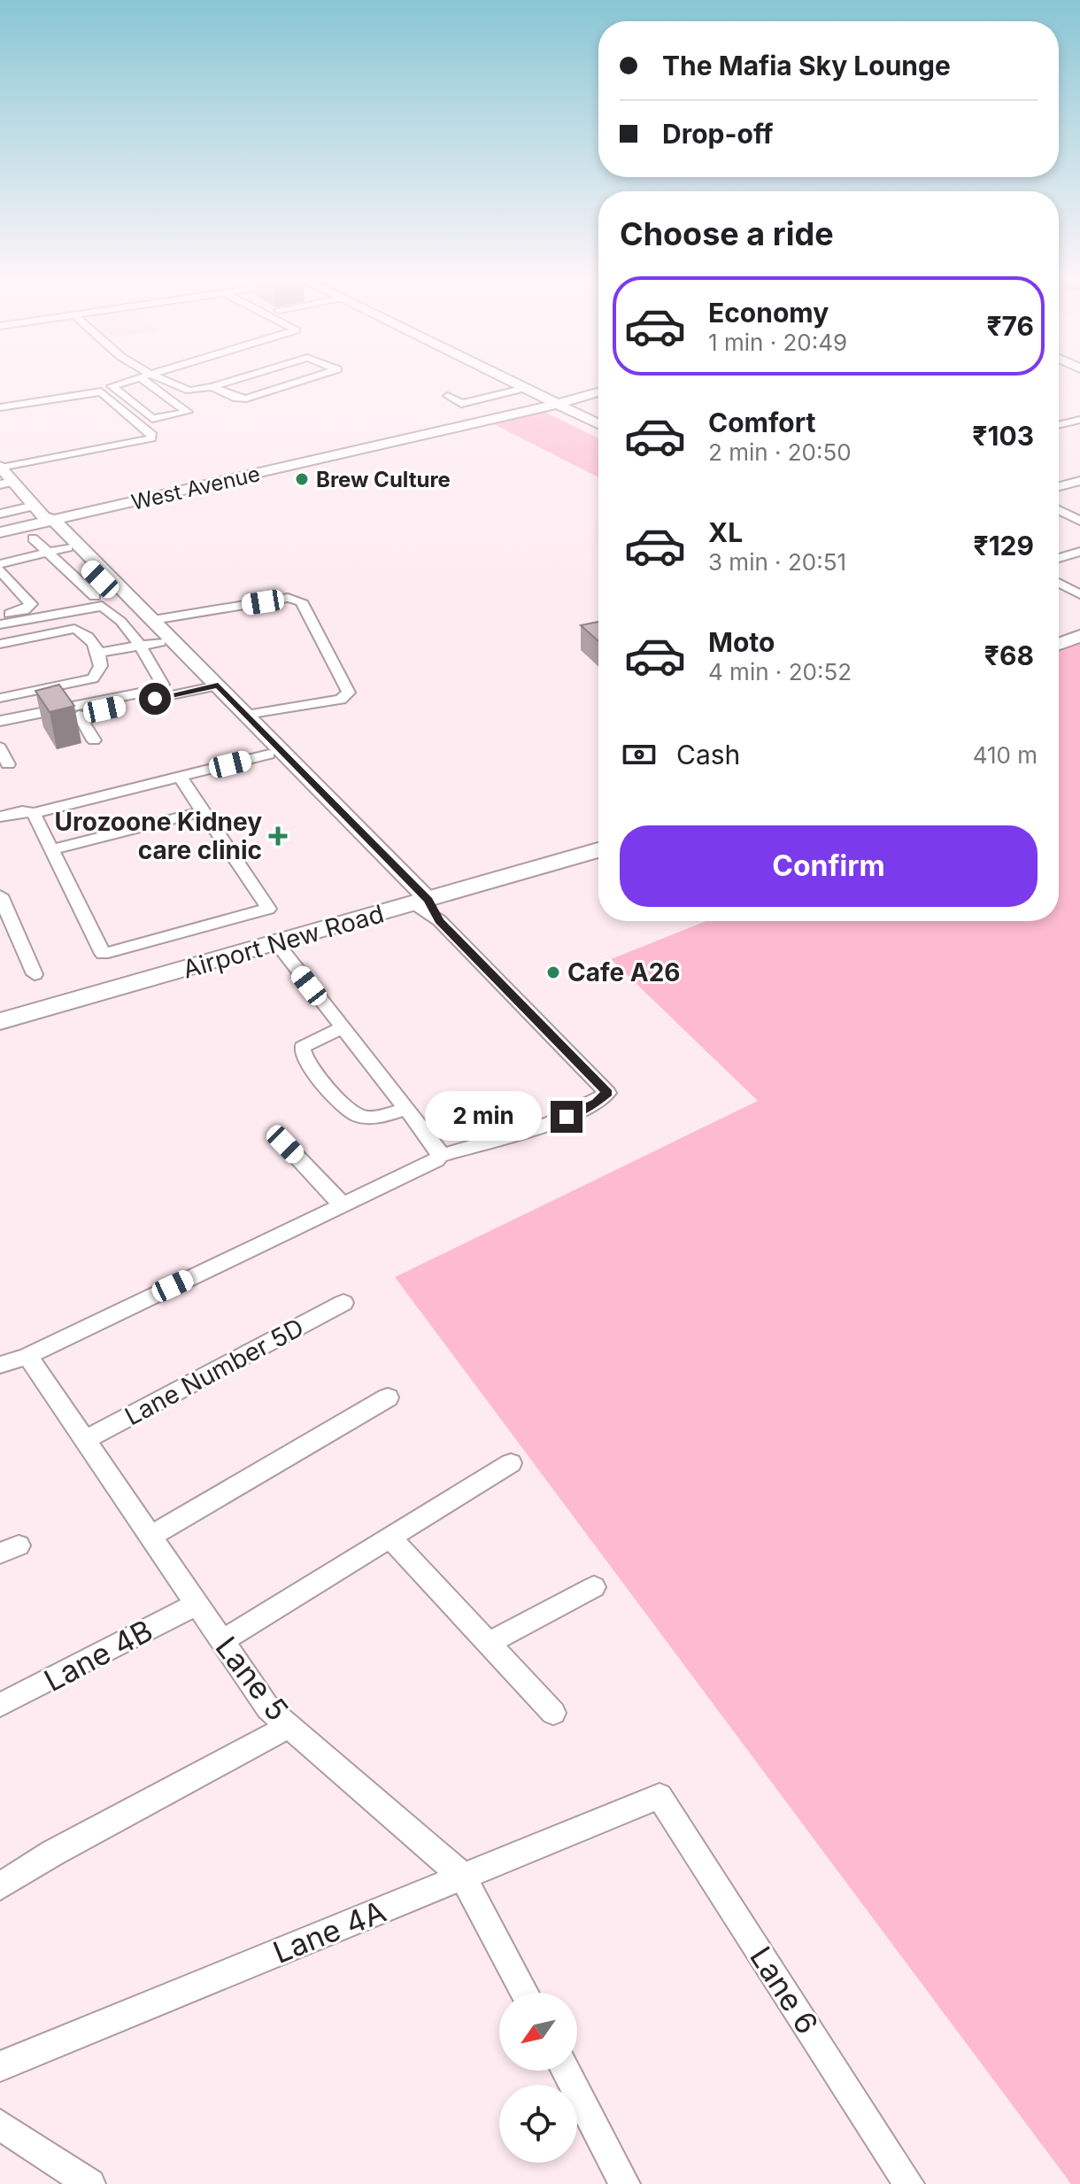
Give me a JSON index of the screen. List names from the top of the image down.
{
  "streets": {
    "main road": ["Airport New Road"],
    "street": [
      "West Avenue",
      "Lane Number 5D",
      "Lane 4B",
      "Lane 5",
      "Lane 4A",
      "Lane 6"
    ]
  },
  "crossings": [
    ["Lane Number 5D", "Lane 5"],
    ["Lane 4B", "Lane 5"],
    ["Lane 5", "Lane 4A"],
    ["Lane 4A", "Lane 6"]
  ],
  "places": {
    "other": ["Brew Culture", "Cafe A26"],
    "health": ["Urozoone Kidney care clinic"]
  },
  "north": "bottom left",
  "page": {
    "banner": ["The Mafia Sky Lounge", "Drop-off"],
    "heading": "Choose a ride",
    "list": [
      {
        "name": "Economy",
        "note": "1 min · 20:49",
        "value": "₹76"
      },
      {
        "name": "Comfort",
        "note": "2 min · 20:50",
        "value": "₹103"
      },
      {
        "name": "XL",
        "note": "3 min · 20:51",
        "value": "₹129"
      },
      {
        "name": "Moto",
        "note": "4 min · 20:52",
        "value": "₹68"
      }
    ],
    "pay": ["Cash", "410 m"],
    "buttons": "Confirm",
    "bubble": "2 min"
  }
}
